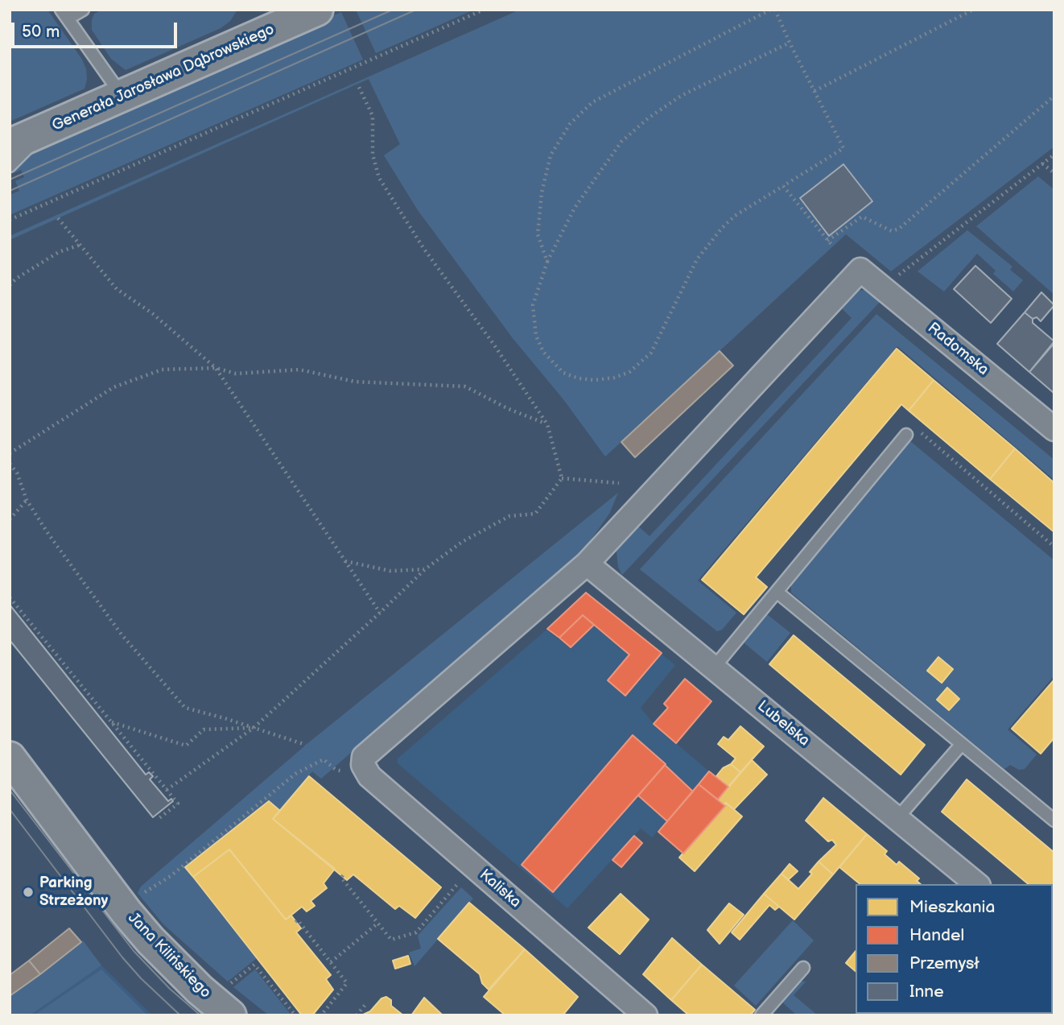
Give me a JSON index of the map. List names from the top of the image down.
{
  "streets": {
    "street": [
      "Generała Jarosława Dąbrowskiego",
      "Radomska",
      "Lubelska",
      "Kaliska",
      "Jana Kilińskiego"
    ]
  },
  "crossings": [
    ["Radomska", "Lubelska"]
  ],
  "places": ["Parking Strzeżony"],
  "legend": [
    "Mieszkania",
    "Handel",
    "Przemysł",
    "Inne"
  ],
  "scale_bar": "50 m"
}
